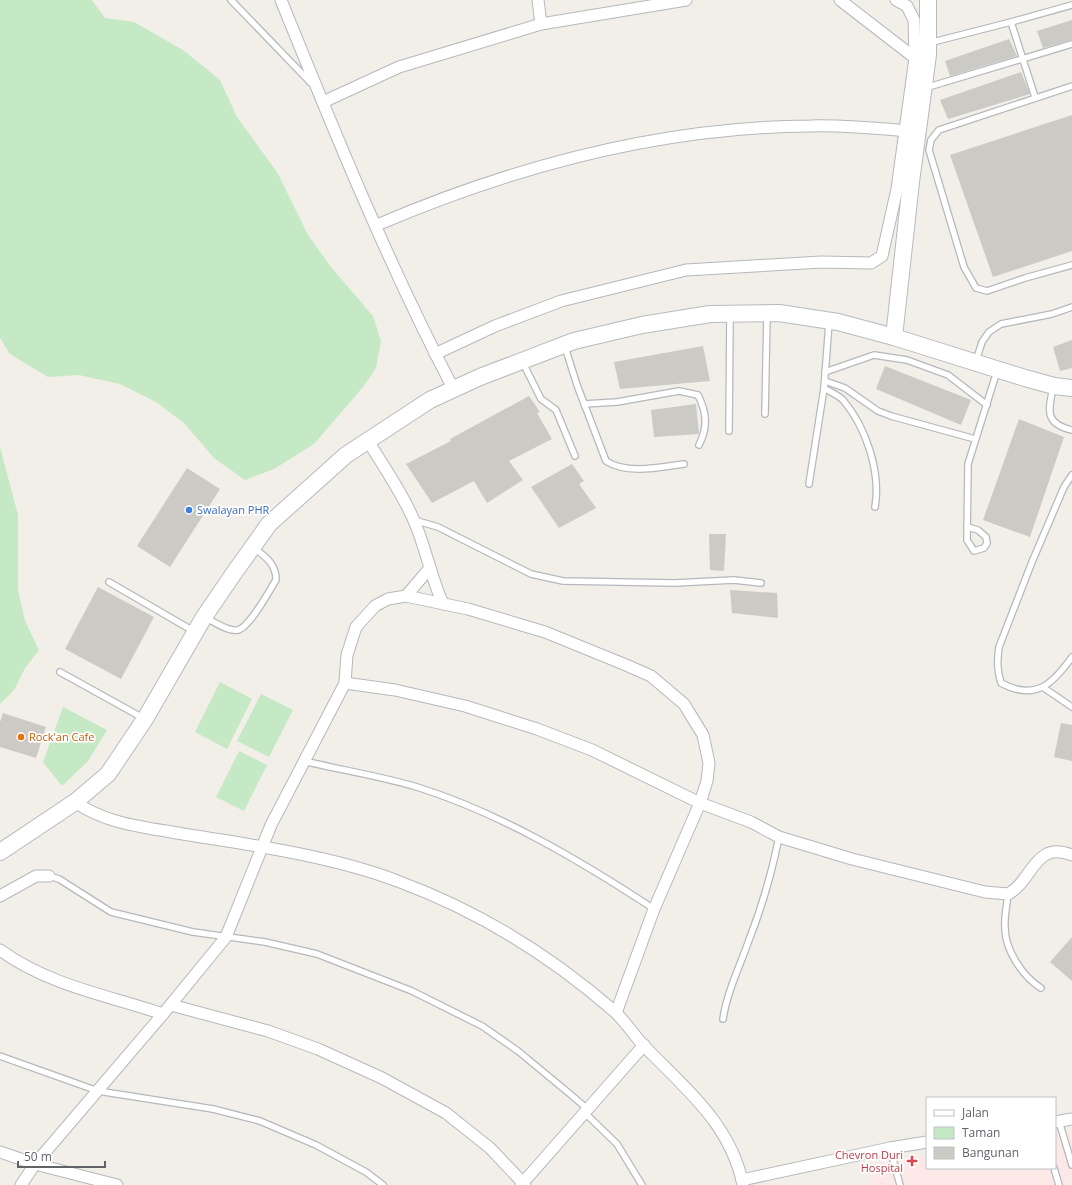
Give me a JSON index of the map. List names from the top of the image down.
{
  "places": {
    "other": ["Swalayan PHR", "Rock'an Cafe"],
    "health": ["Chevron Duri Hospital"]
  },
  "legend": ["Jalan", "Taman", "Bangunan"],
  "scale_bar": "50 m"
}
